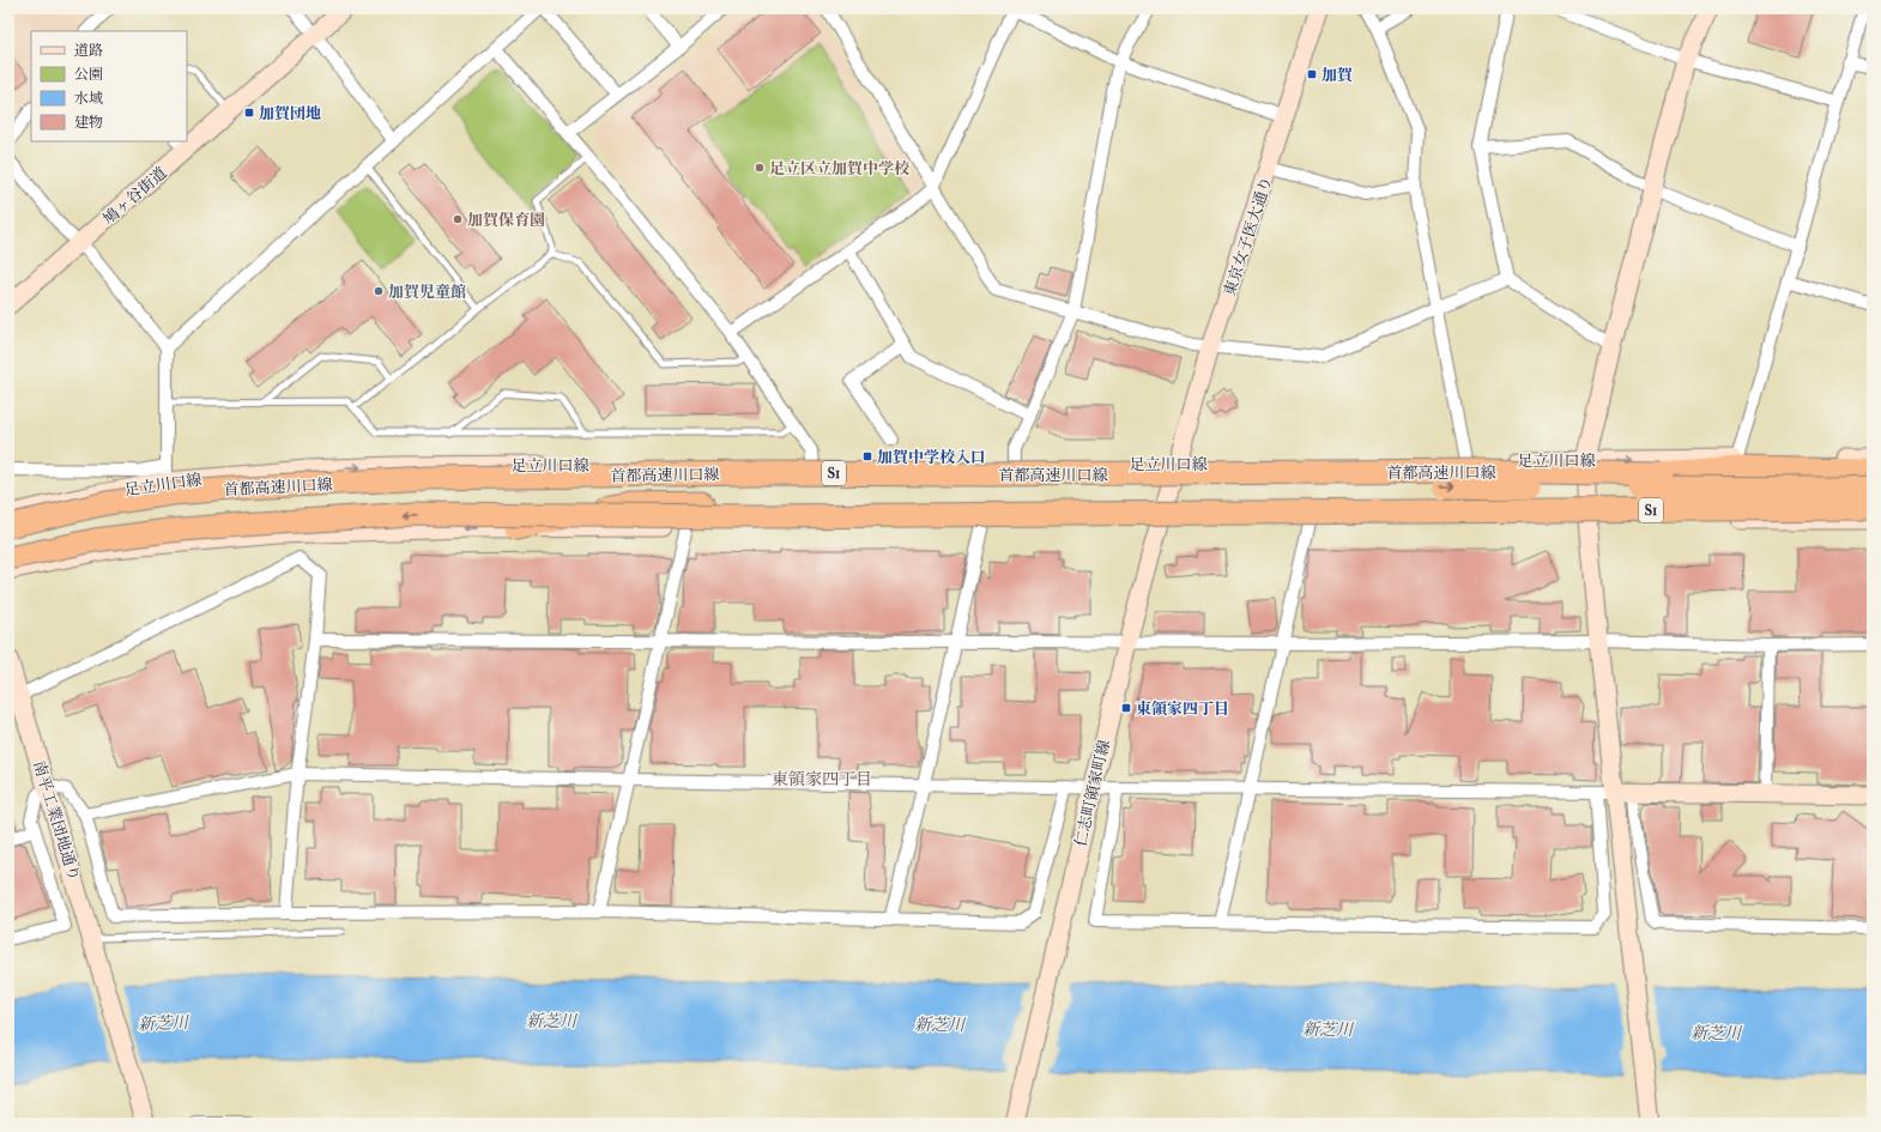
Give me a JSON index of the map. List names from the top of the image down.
{
  "streets": {
    "highway": ["首都高速川口線", "S1"],
    "main road": [
      "鳩ヶ谷街道",
      "東京女子医大通り",
      "足立川口線",
      "仁志町領家町線",
      "南平工業団地通り"
    ]
  },
  "crossings": [
    ["東京女子医大通り", "足立川口線"],
    ["東京女子医大通り", "仁志町領家町線"],
    ["足立川口線", "仁志町領家町線"],
    ["首都高速川口線", "S1"]
  ],
  "districts": ["東領家四丁目"],
  "water": ["新芝川"],
  "places": {
    "transit": [
      "加賀",
      "加賀団地",
      "加賀中学校入口",
      "東領家四丁目"
    ],
    "other": ["足立区立加賀中学校", "加賀保育園", "加賀児童館"]
  },
  "legend": [
    "道路",
    "公園",
    "水域",
    "建物"
  ]
}
